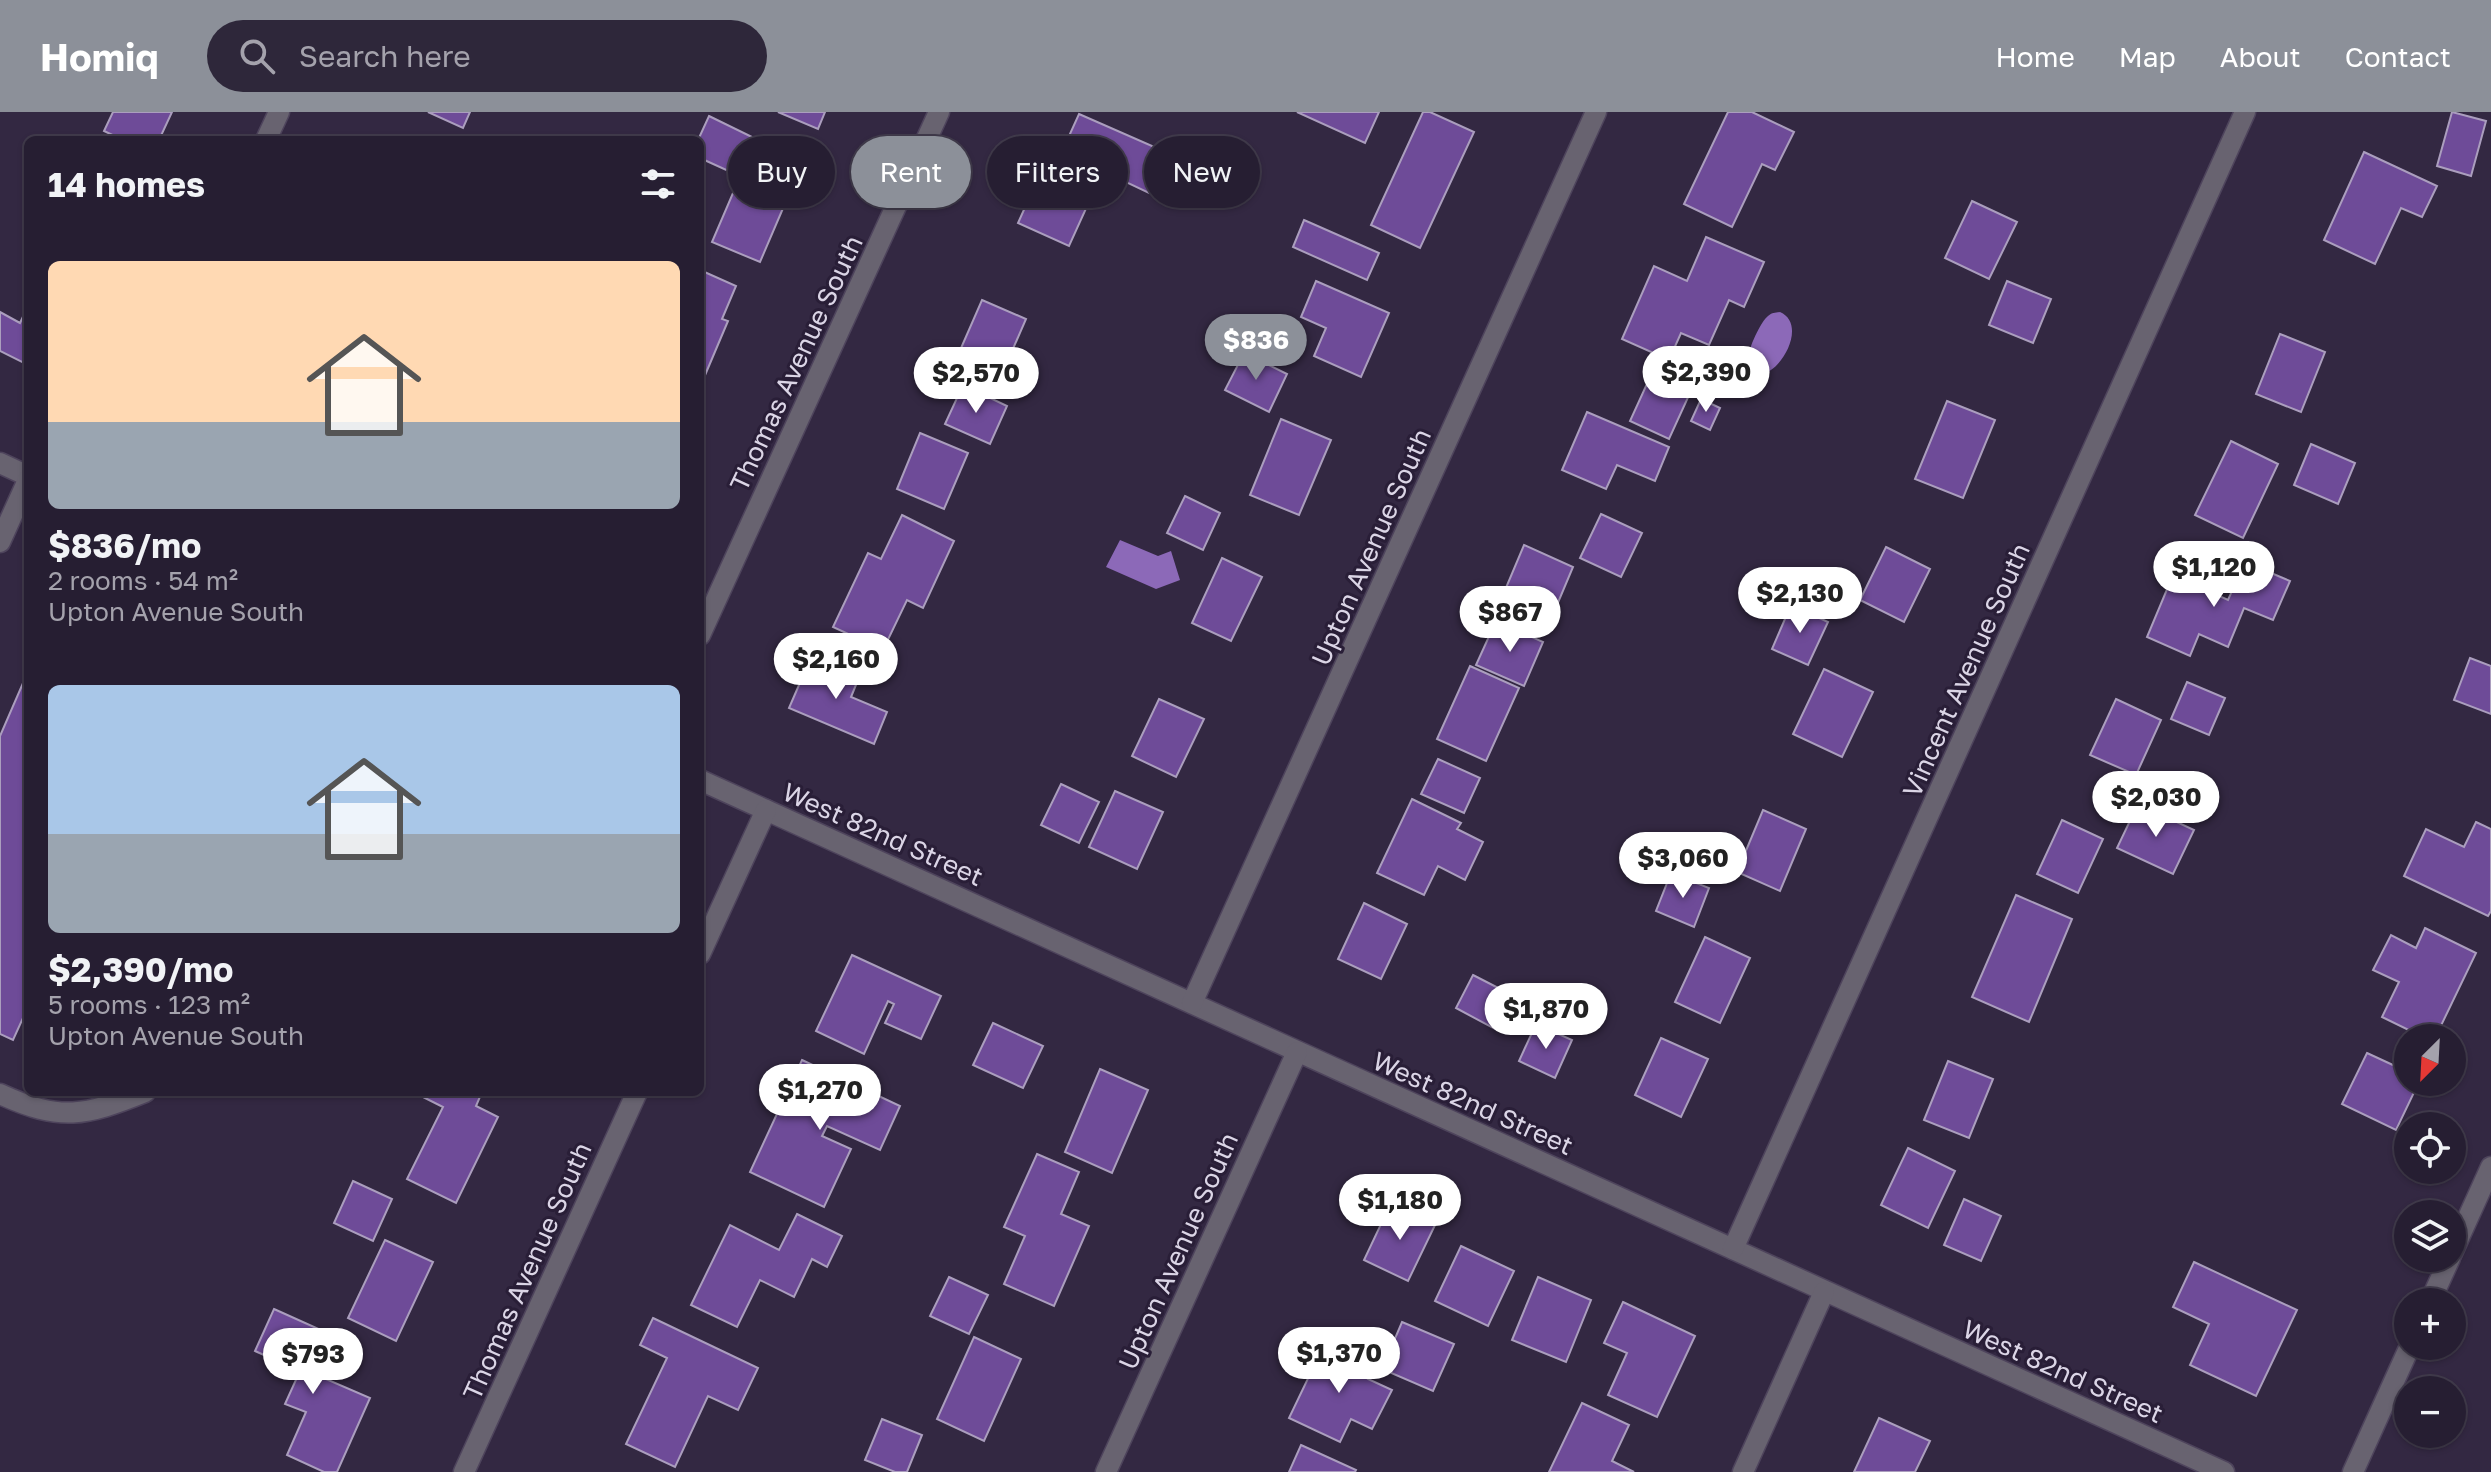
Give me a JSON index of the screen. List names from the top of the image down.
{
  "streets": {
    "street": [
      "Thomas Avenue South",
      "Upton Avenue South",
      "Vincent Avenue South",
      "West 82nd Street"
    ]
  },
  "crossings": [
    ["Upton Avenue South", "West 82nd Street"],
    ["Vincent Avenue South", "West 82nd Street"]
  ],
  "north": "bottom left",
  "page": {
    "header": "Homiq",
    "search": "Search here",
    "nav": [
      "Home",
      "Map",
      "About",
      "Contact"
    ],
    "chip": [
      "Buy",
      "Rent",
      "Filters",
      "New"
    ],
    "heading": "14 homes",
    "list": [
      {
        "name": "$836/mo",
        "note": "2 rooms · 54 m² · Upton Avenue South"
      },
      {
        "name": "$2,390/mo",
        "note": "5 rooms · 123 m² · Upton Avenue South"
      }
    ],
    "price": [
      "$836",
      "$2,390",
      "$2,570",
      "$1,120",
      "$2,130",
      "$867",
      "$2,160",
      "$2,030",
      "$3,060",
      "$1,870",
      "$1,270",
      "$1,180",
      "$1,370",
      "$793"
    ],
    "map_buttons": ["+", "−"]
  }
}
